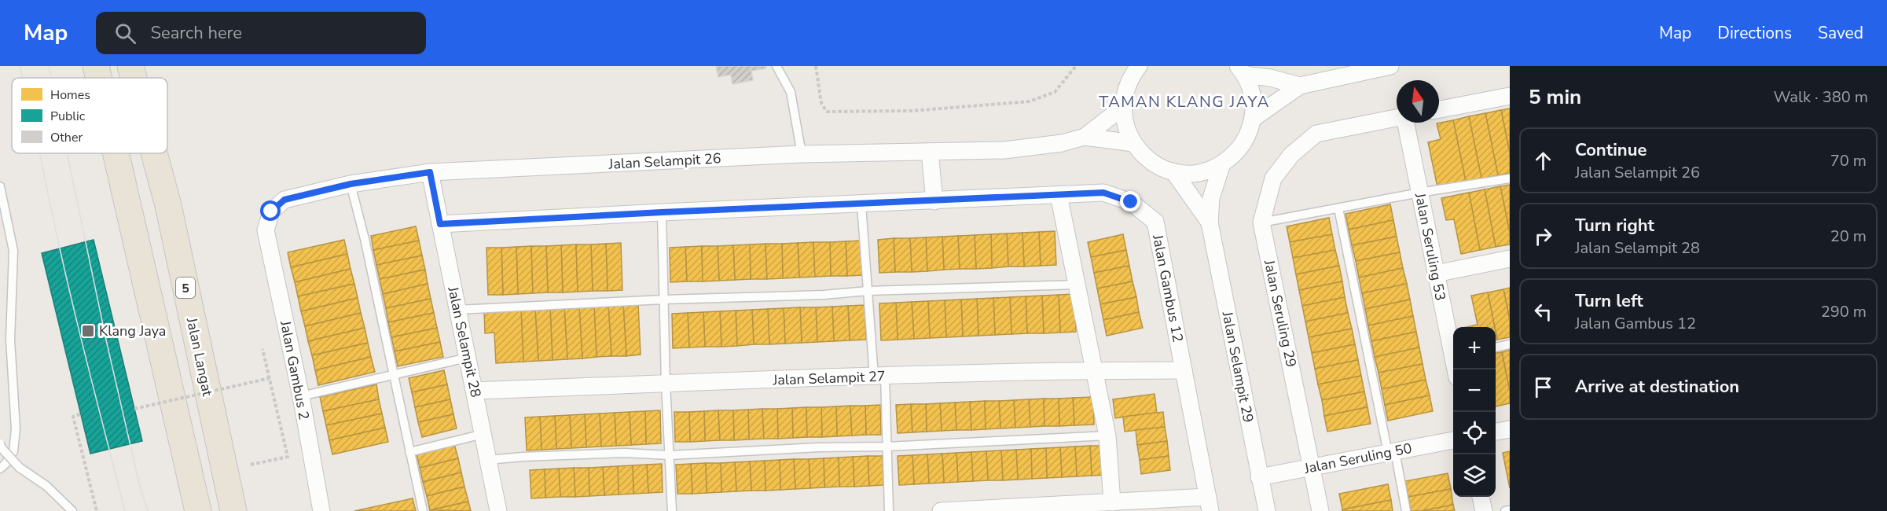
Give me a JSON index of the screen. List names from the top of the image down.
{
  "streets": {
    "highway": ["5", "Jalan Langat"],
    "street": [
      "Jalan Selampit 26",
      "Jalan Seruling 53",
      "Jalan Gambus 12",
      "Jalan Seruling 29",
      "Jalan Selampit 28",
      "Jalan Selampit 29",
      "Jalan Gambus 2",
      "Jalan Selampit 27",
      "Jalan Seruling 50"
    ]
  },
  "crossings": [
    ["Jalan Selampit 26", "Jalan Selampit 28"],
    ["Jalan Selampit 26", "Jalan Gambus 2"],
    ["Jalan Gambus 12", "Jalan Selampit 28"],
    ["Jalan Gambus 12", "Jalan Selampit 27"],
    ["Jalan Seruling 29", "Jalan Seruling 50"],
    ["Jalan Selampit 28", "Jalan Selampit 27"],
    ["Jalan Selampit 29", "Jalan Seruling 50"]
  ],
  "districts": ["TAMAN KLANG JAYA"],
  "places": {
    "transit": ["Klang Jaya"]
  },
  "legend": ["Homes", "Public", "Other"],
  "north": "top",
  "page": {
    "header": "Map",
    "search": "Search here",
    "nav": ["Map", "Directions", "Saved"],
    "heading": ["5 min", "Walk · 380 m"],
    "list": [
      ["Continue", "Jalan Selampit 26", "70 m"],
      ["Turn right", "Jalan Selampit 28", "20 m"],
      ["Turn left", "Jalan Gambus 12", "290 m"],
      "Arrive at destination"
    ],
    "map_buttons": ["+", "−"]
  }
}
